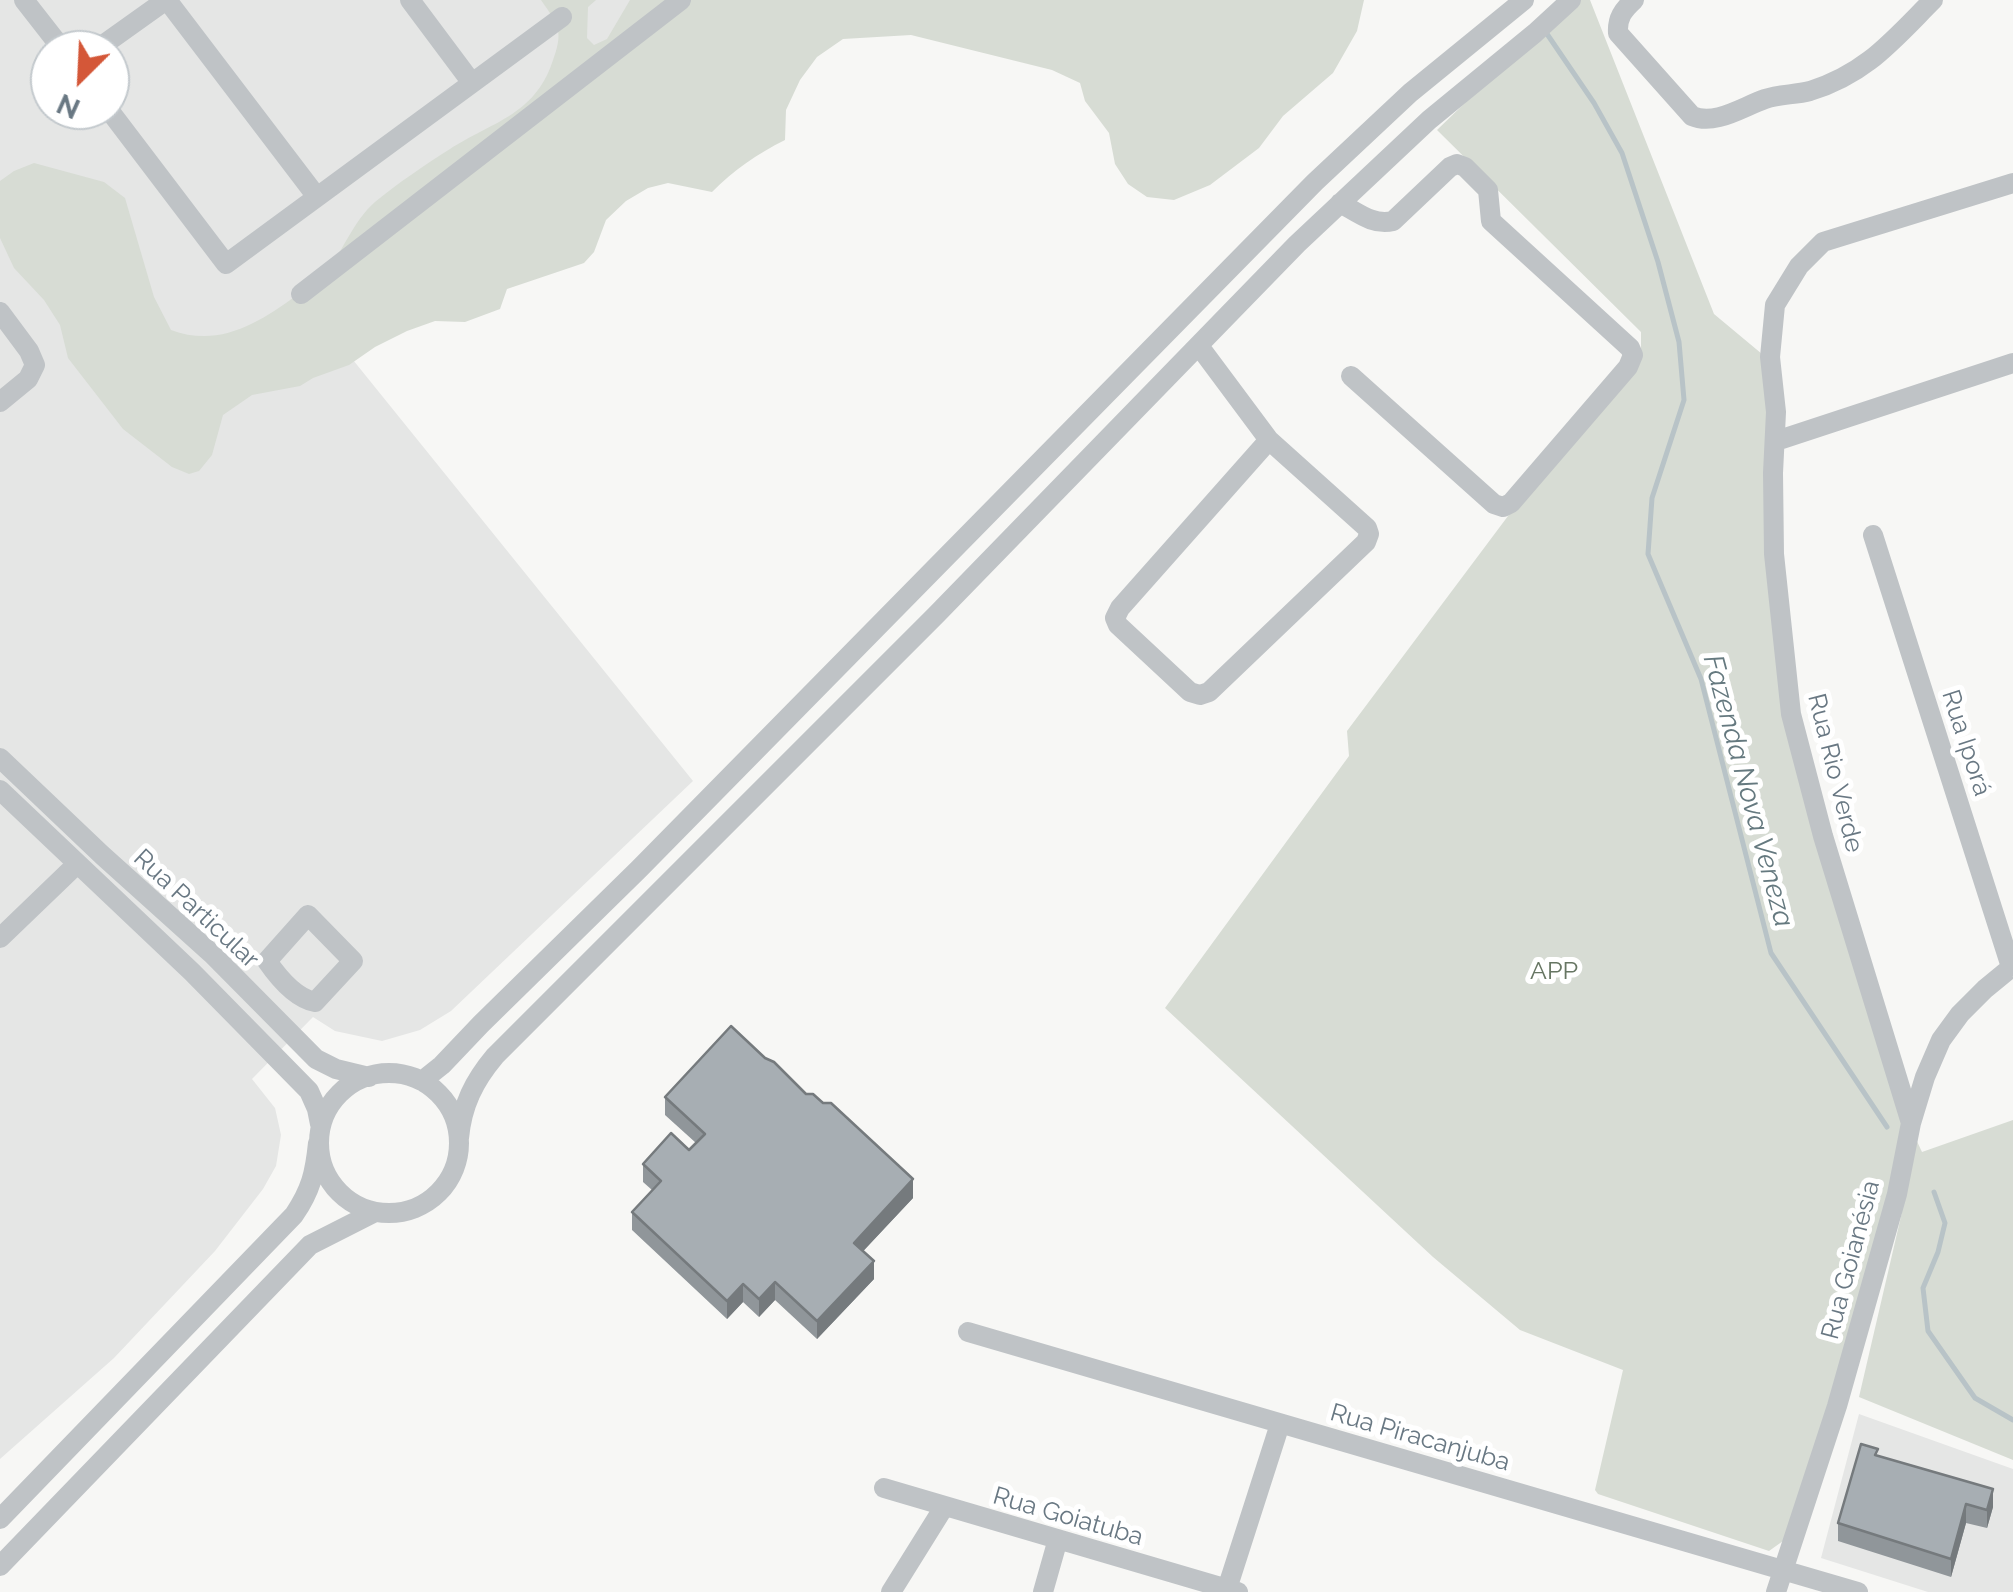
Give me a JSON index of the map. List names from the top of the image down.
{
  "streets": {
    "street": [
      "Rua Iporá",
      "Rua Rio Verde",
      "Rua Particular",
      "Rua Goianésia",
      "Rua Piracanjuba",
      "Rua Goiatuba"
    ]
  },
  "crossings": [
    ["Rua Iporá", "Rua Goianésia"],
    ["Rua Rio Verde", "Rua Goianésia"],
    ["Rua Goianésia", "Rua Piracanjuba"]
  ],
  "water": ["Fazenda Nova Veneza"],
  "parks": ["APP"],
  "north": "bottom left"
}
